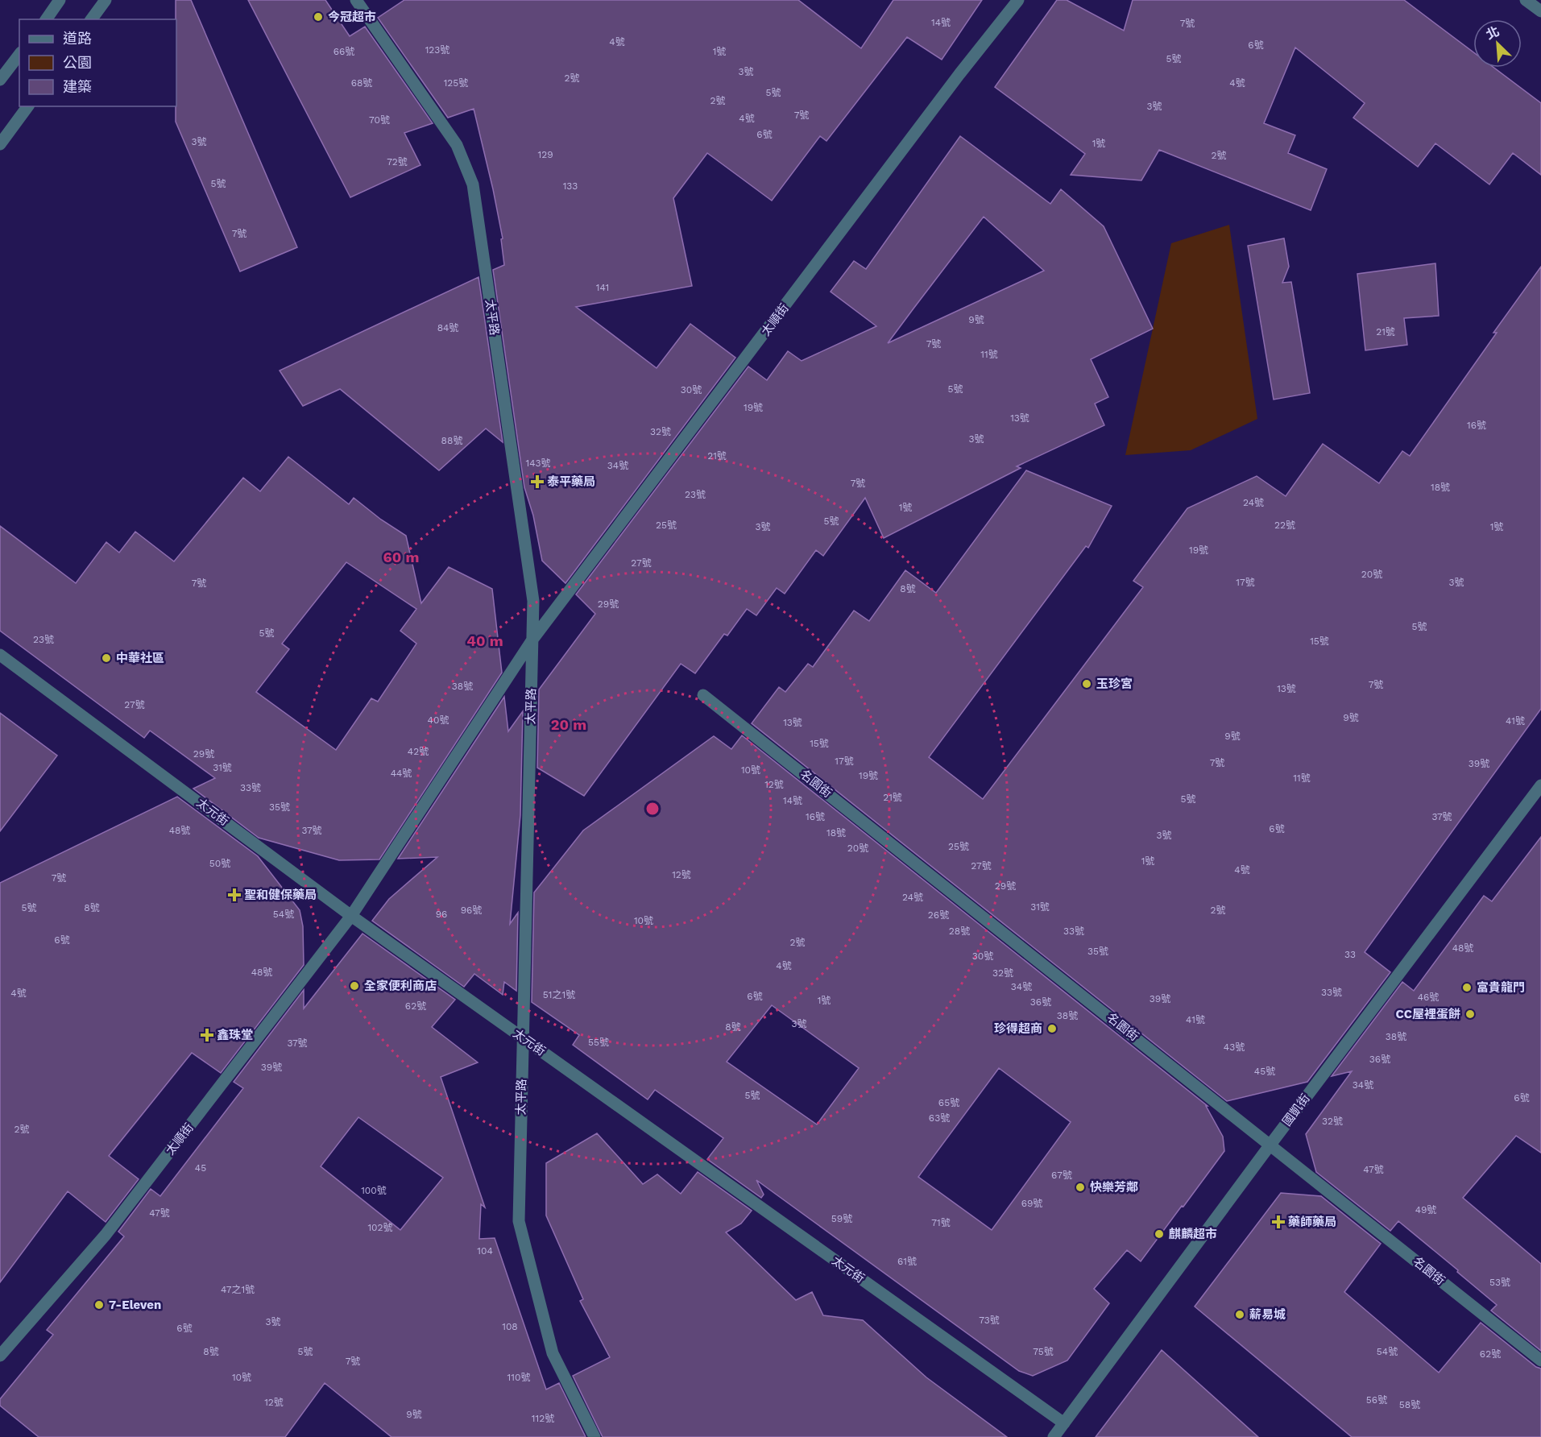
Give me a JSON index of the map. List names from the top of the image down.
{
  "streets": {
    "street": [
      "太平路",
      "太順街",
      "名園街",
      "太元街",
      "國凱街"
    ]
  },
  "crossings": [
    ["太平路", "太順街"],
    ["太平路", "太元街"],
    ["太順街", "太元街"],
    ["名園街", "國凱街"],
    ["太元街", "國凱街"]
  ],
  "places": {
    "other": [
      "今冠超市",
      "中華社區",
      "玉珍宮",
      "全家便利商店",
      "富貴龍門",
      "CC屋裡蛋餅",
      "珍得超商",
      "快樂芳鄰",
      "麒麟超市",
      "7-Eleven",
      "薪易城"
    ],
    "health": [
      "泰平藥局",
      "聖和健保藥局",
      "鑫珠堂",
      "藥師藥局"
    ]
  },
  "house_numbers": [
    "14號",
    "7號",
    "4號",
    "6號",
    "123號",
    "66號",
    "1號",
    "5號",
    "3號",
    "2號",
    "68號",
    "125號",
    "4號",
    "5號",
    "2號",
    "3號",
    "7號",
    "4號",
    "70號",
    "6號",
    "3號",
    "1號",
    "129",
    "2號",
    "72號",
    "5號",
    "133",
    "7號",
    "141",
    "9號",
    "84號",
    "21號",
    "7號",
    "11號",
    "5號",
    "30號",
    "19號",
    "13號",
    "16號",
    "32號",
    "3號",
    "88號",
    "21號",
    "143號",
    "34號",
    "7號",
    "18號",
    "23號",
    "24號",
    "1號",
    "5號",
    "25號",
    "22號",
    "3號",
    "1號",
    "19號",
    "27號",
    "20號",
    "17號",
    "3號",
    "7號",
    "8號",
    "29號",
    "5號",
    "5號",
    "23號",
    "15號",
    "7號",
    "38號",
    "13號",
    "27號",
    "9號",
    "40號",
    "41號",
    "13號",
    "9號",
    "15號",
    "42號",
    "29號",
    "17號",
    "7號",
    "39號",
    "31號",
    "10號",
    "44號",
    "19號",
    "11號",
    "12號",
    "33號",
    "21號",
    "5號",
    "14號",
    "35號",
    "16號",
    "37號",
    "6號",
    "48號",
    "37號",
    "18號",
    "3號",
    "25號",
    "20號",
    "1號",
    "50號",
    "27號",
    "4號",
    "12號",
    "7號",
    "29號",
    "24號",
    "31號",
    "5號",
    "8號",
    "96號",
    "2號",
    "54號",
    "96",
    "26號",
    "10號",
    "28號",
    "33號",
    "6號",
    "2號",
    "48號",
    "35號",
    "33",
    "30號",
    "4號",
    "48號",
    "32號",
    "34號",
    "33號",
    "4號",
    "51之1號",
    "6號",
    "46號",
    "39號",
    "1號",
    "36號",
    "62號",
    "38號",
    "41號",
    "3號",
    "8號",
    "38號",
    "55號",
    "37號",
    "43號",
    "36號",
    "39號",
    "45號",
    "34號",
    "5號",
    "6號",
    "65號",
    "63號",
    "32號",
    "2號",
    "45",
    "47號",
    "67號",
    "100號",
    "69號",
    "49號",
    "47號",
    "59號",
    "71號",
    "102號",
    "104",
    "61號",
    "53號",
    "47之1號",
    "73號",
    "3號",
    "108",
    "6號",
    "8號",
    "5號",
    "75號",
    "54號",
    "62號",
    "7號",
    "10號",
    "110號",
    "56號",
    "12號",
    "58號",
    "9號",
    "112號"
  ],
  "legend": ["道路", "公園", "建築"],
  "north": "top left",
  "rings": ["60 m", "40 m", "20 m"]
}
